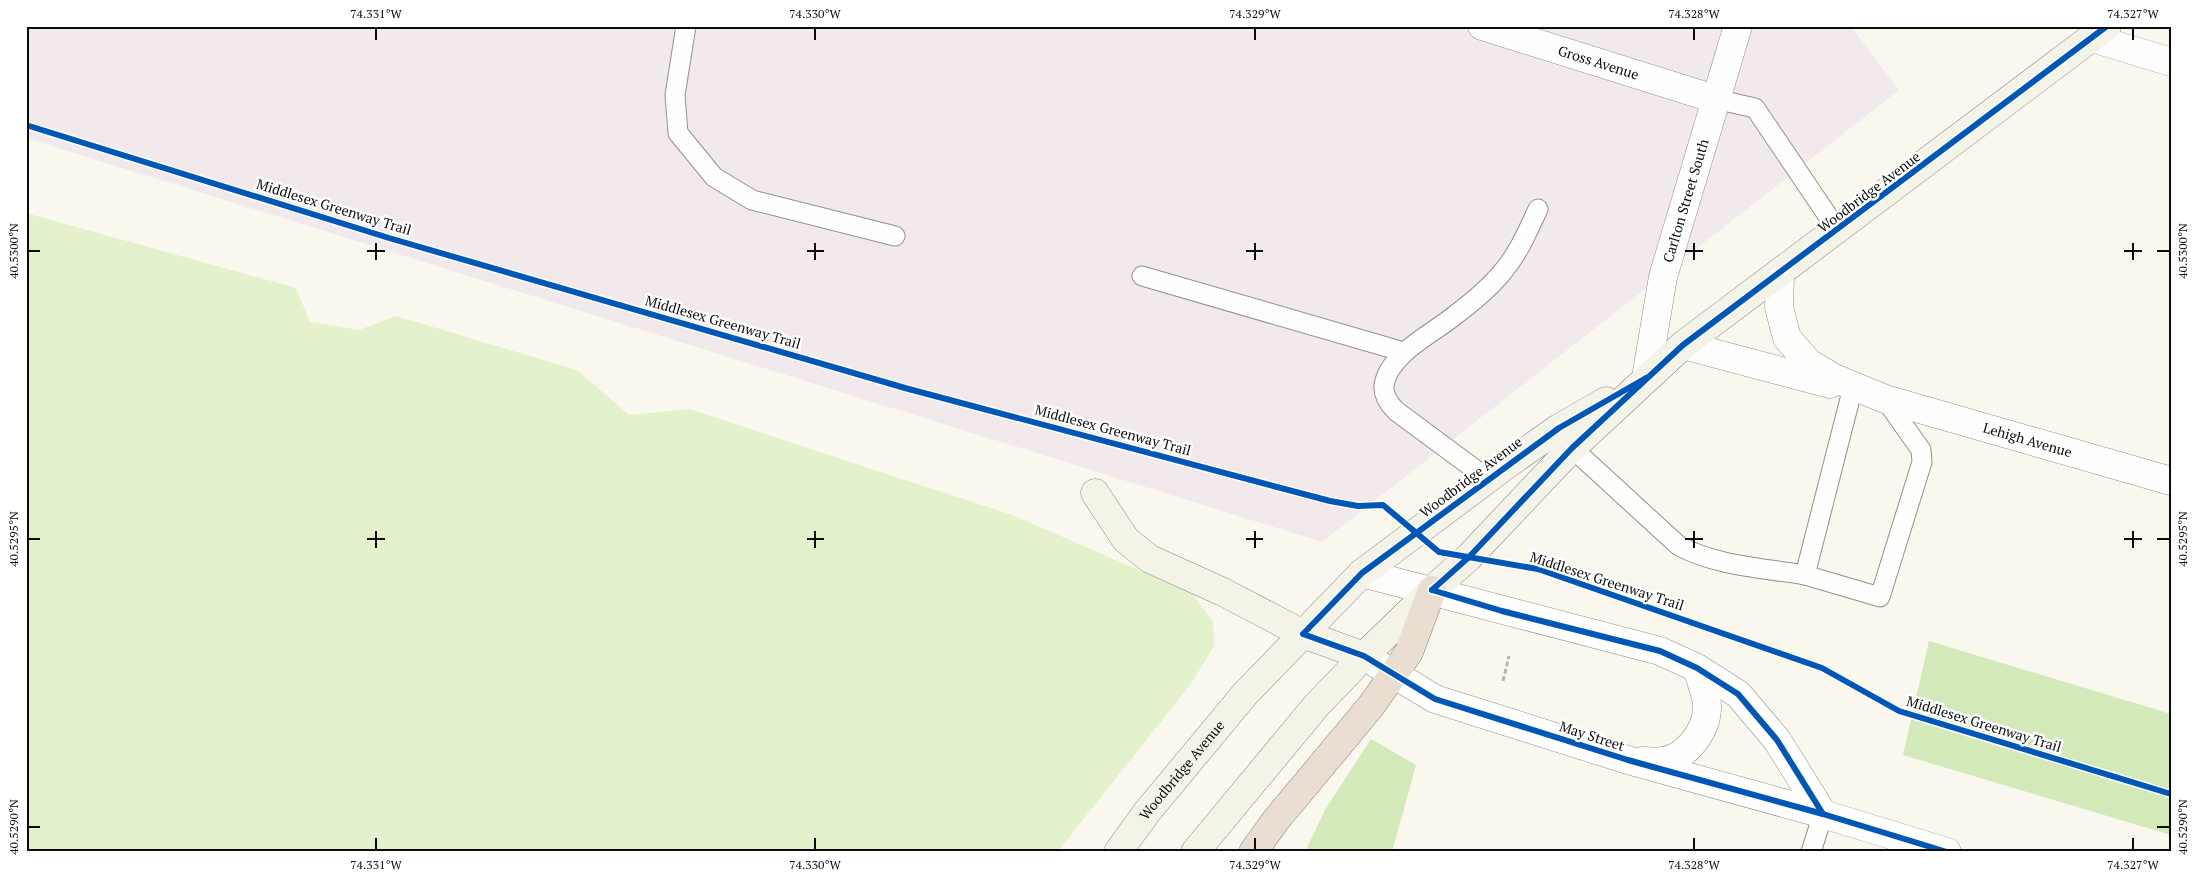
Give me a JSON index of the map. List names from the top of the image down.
{
  "streets": {
    "main road": ["Woodbridge Avenue"],
    "street": [
      "Gross Avenue",
      "Carlton Street South",
      "Lehigh Avenue",
      "May Street"
    ],
    "cycle path": ["Middlesex Greenway Trail"]
  },
  "crossings": [
    ["Gross Avenue", "Carlton Street South"],
    ["Woodbridge Avenue", "Carlton Street South"],
    ["Woodbridge Avenue", "Lehigh Avenue"],
    ["Woodbridge Avenue", "May Street"]
  ],
  "coordinates": [
    "74.331°W",
    "74.330°W",
    "74.329°W",
    "74.328°W",
    "74.327°W",
    "40.5300°N",
    "40.5295°N",
    "40.5290°N"
  ]
}
